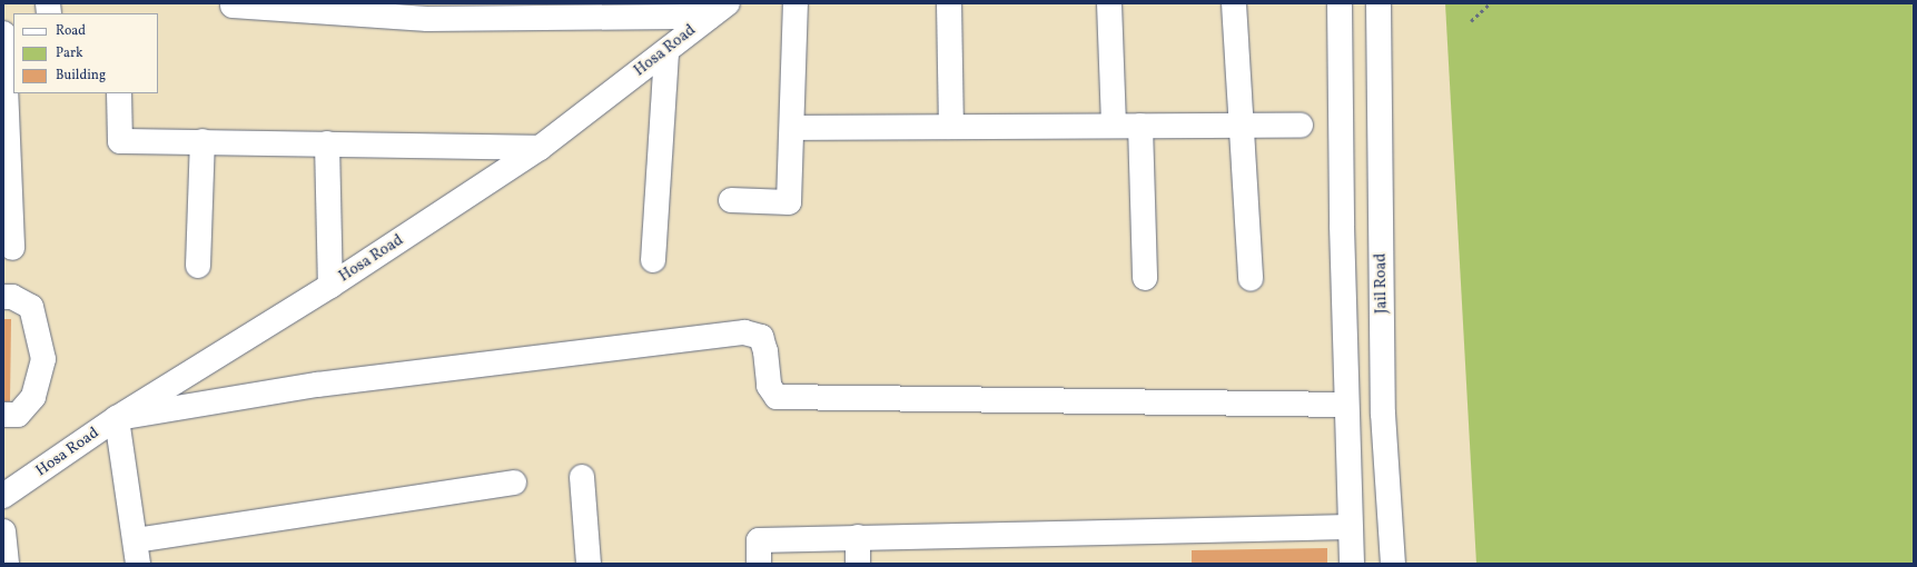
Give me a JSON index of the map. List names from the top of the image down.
{
  "streets": {
    "street": ["Hosa Road", "Jail Road"]
  },
  "legend": ["Road", "Park", "Building"]
}
